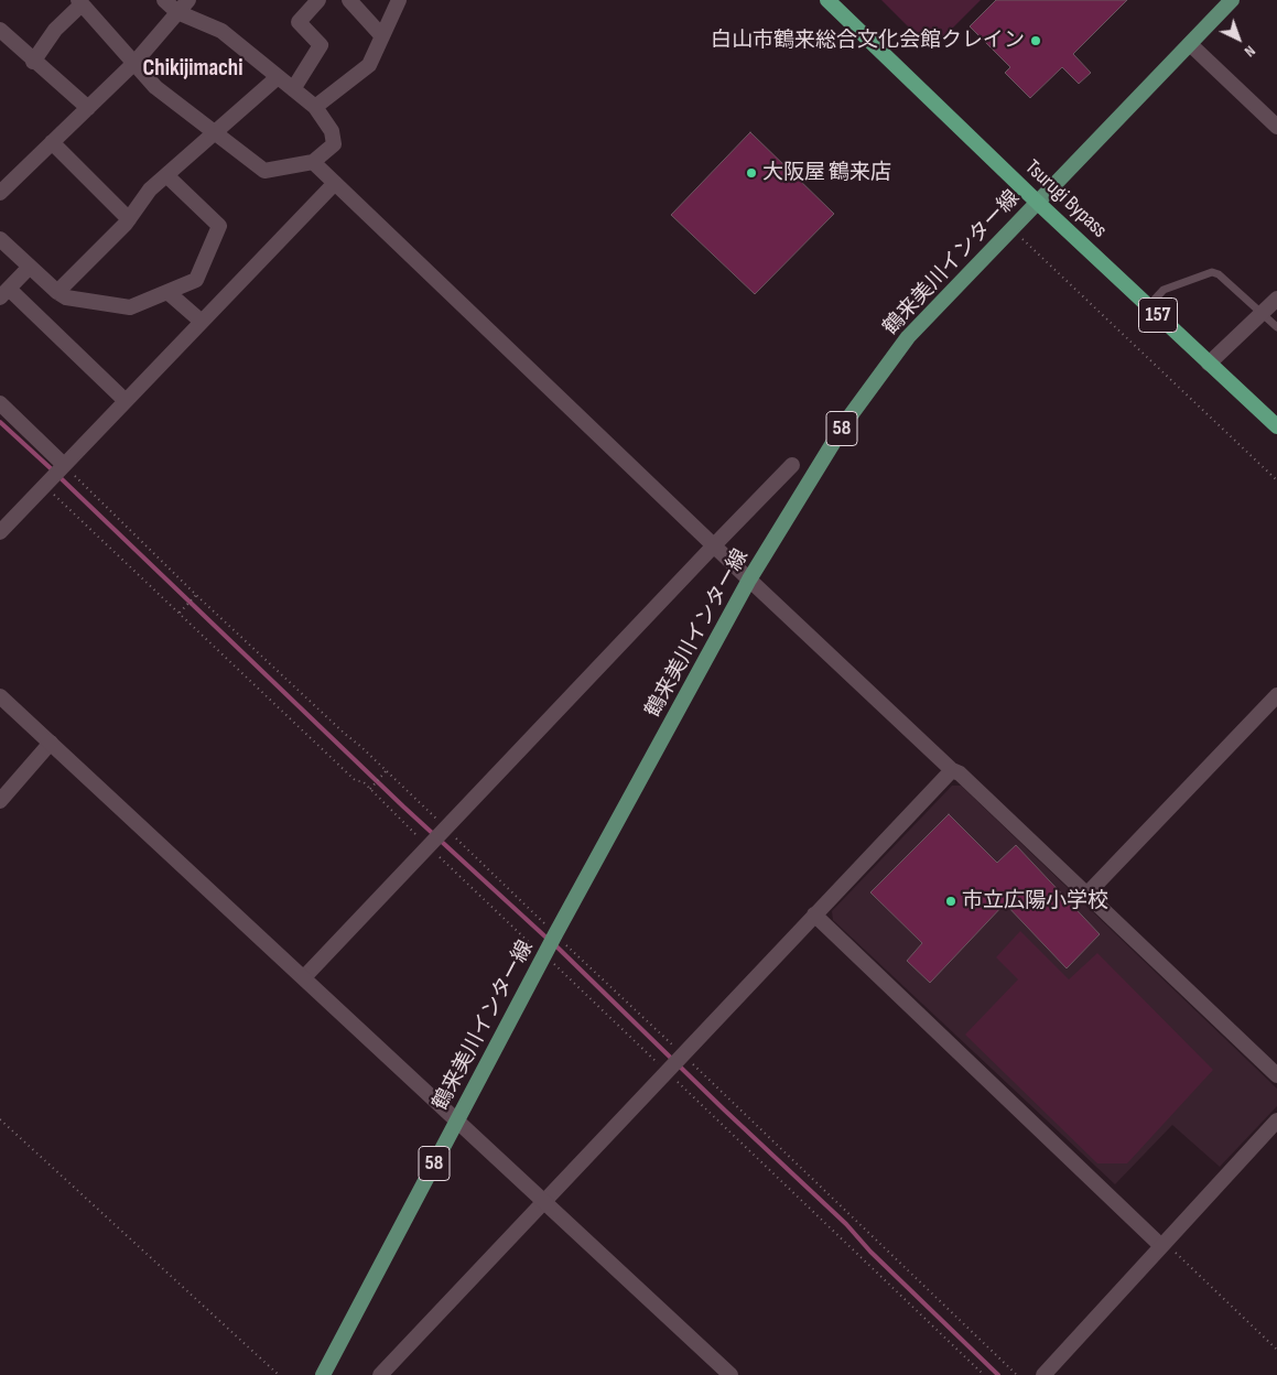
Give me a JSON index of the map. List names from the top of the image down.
{
  "streets": {
    "highway": ["Tsurugi Bypass", "157"],
    "main road": ["鶴来美川インター線", "58"]
  },
  "crossings": [
    ["Tsurugi Bypass", "鶴来美川インター線"]
  ],
  "districts": ["Chikijimachi"],
  "places": ["白山市鶴来総合文化会館クレイン", "大阪屋 鶴来店", "市立広陽小学校"],
  "north": "bottom right"
}
